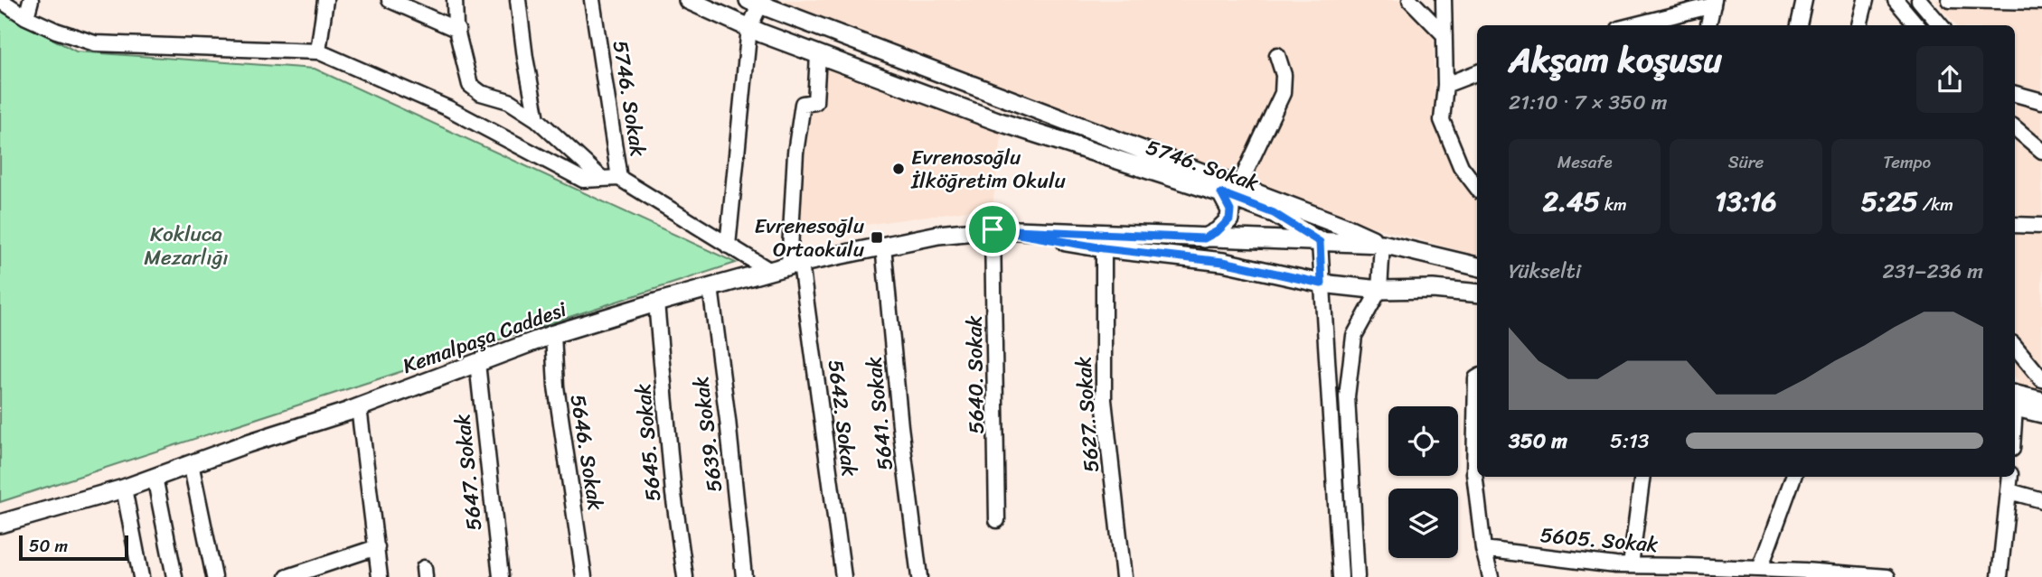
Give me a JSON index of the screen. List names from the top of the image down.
{
  "streets": {
    "main road": ["5746. Sokak", "Kemalpaşa Caddesi"],
    "street": [
      "5640. Sokak",
      "5641. Sokak",
      "5627. Sokak",
      "5642. Sokak",
      "5639. Sokak",
      "5645. Sokak",
      "5646. Sokak",
      "5647. Sokak",
      "5605. Sokak"
    ]
  },
  "crossings": [
    ["5746. Sokak", "Kemalpaşa Caddesi"],
    ["5746. Sokak", "5642. Sokak"],
    ["Kemalpaşa Caddesi", "5640. Sokak"],
    ["Kemalpaşa Caddesi", "5641. Sokak"],
    ["Kemalpaşa Caddesi", "5627. Sokak"],
    ["Kemalpaşa Caddesi", "5642. Sokak"],
    ["Kemalpaşa Caddesi", "5639. Sokak"],
    ["Kemalpaşa Caddesi", "5645. Sokak"],
    ["Kemalpaşa Caddesi", "5646. Sokak"],
    ["Kemalpaşa Caddesi", "5647. Sokak"]
  ],
  "parks": ["Kokluca Mezarlığı"],
  "places": {
    "other": ["Evrenosoğlu İlköğretim Okulu"],
    "transit": ["Evrenesoğlu Ortaokulu"]
  },
  "scale_bar": "50 m",
  "page": {
    "heading": ["Akşam koşusu", "21:10 · 7 × 350 m"],
    "stats": [
      ["Mesafe", "2.45 km"],
      ["Süre", "13:16"],
      ["Tempo", "5:25 /km"]
    ],
    "chart": ["Yükselti", "231–236 m"],
    "list": [
      {
        "name": "350 m",
        "note": "5:13"
      }
    ],
    "scale": "50 m"
  }
}
